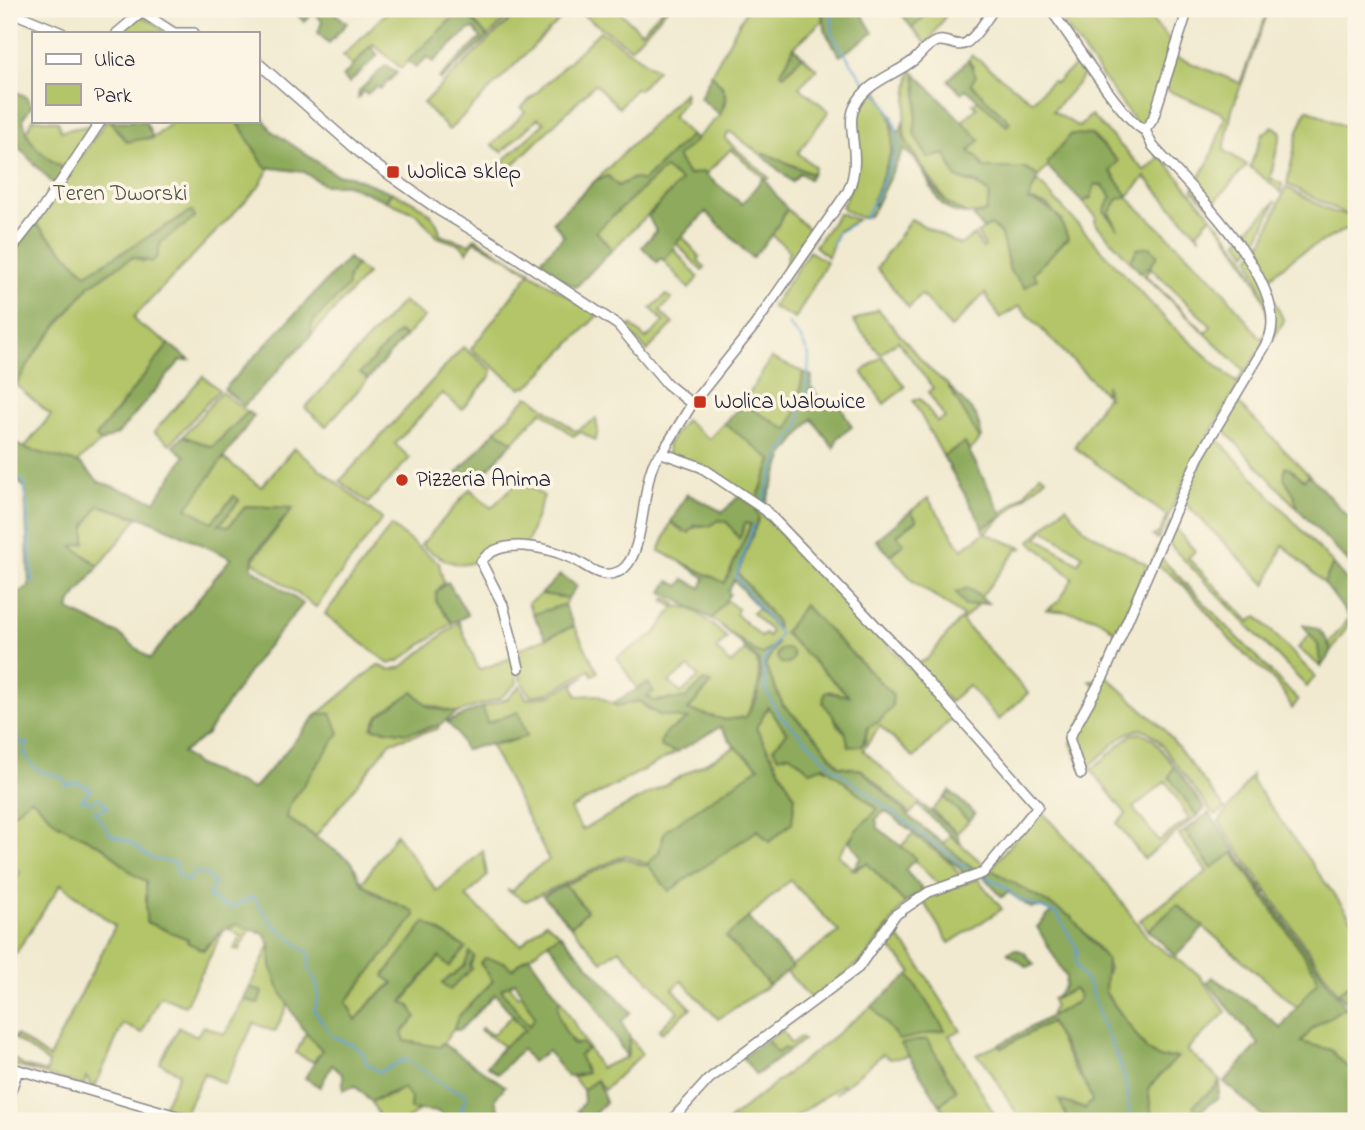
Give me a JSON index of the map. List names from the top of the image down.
{
  "parks": ["Teren Dworski"],
  "places": {
    "transit": ["Wolica sklep", "Wolica Walowice"],
    "other": ["Pizzeria Anima"]
  },
  "legend": ["Ulica", "Park"]
}
